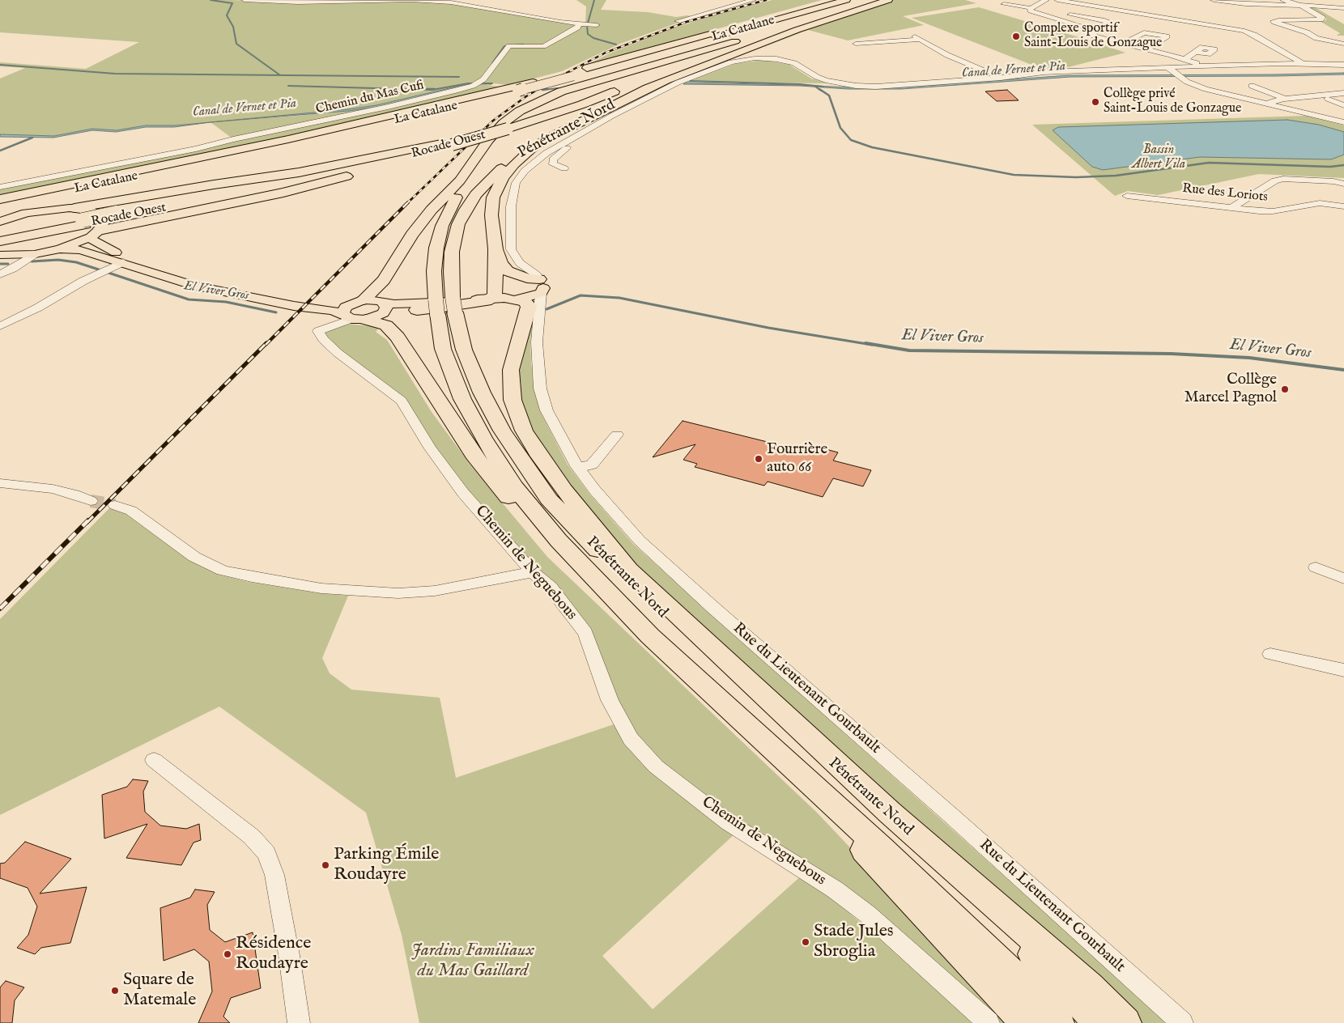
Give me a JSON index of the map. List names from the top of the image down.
{
  "streets": {
    "highway": ["La Catalane", "Pénétrante Nord", "Rocade Ouest"],
    "street": [
      "Chemin du Mas Cufi",
      "Rue des Loriots",
      "Chemin de Neguebous",
      "Rue du Lieutenant Gourbault"
    ]
  },
  "water": ["Canal de Vernet et Pia", "El Viver Gros"],
  "parks": ["Bassin Albert Vila", "Jardins Familiaux du Mas Gaillard"],
  "places": [
    "Complexe sportif Saint-Louis de Gonzague",
    "Collège privé Saint-Louis de Gonzague",
    "Collège Marcel Pagnol",
    "Fourrière auto 66",
    "Parking Émile Roudayre",
    "Stade Jules Sbroglia",
    "Résidence Roudayre",
    "Square de Matemale"
  ]
}
